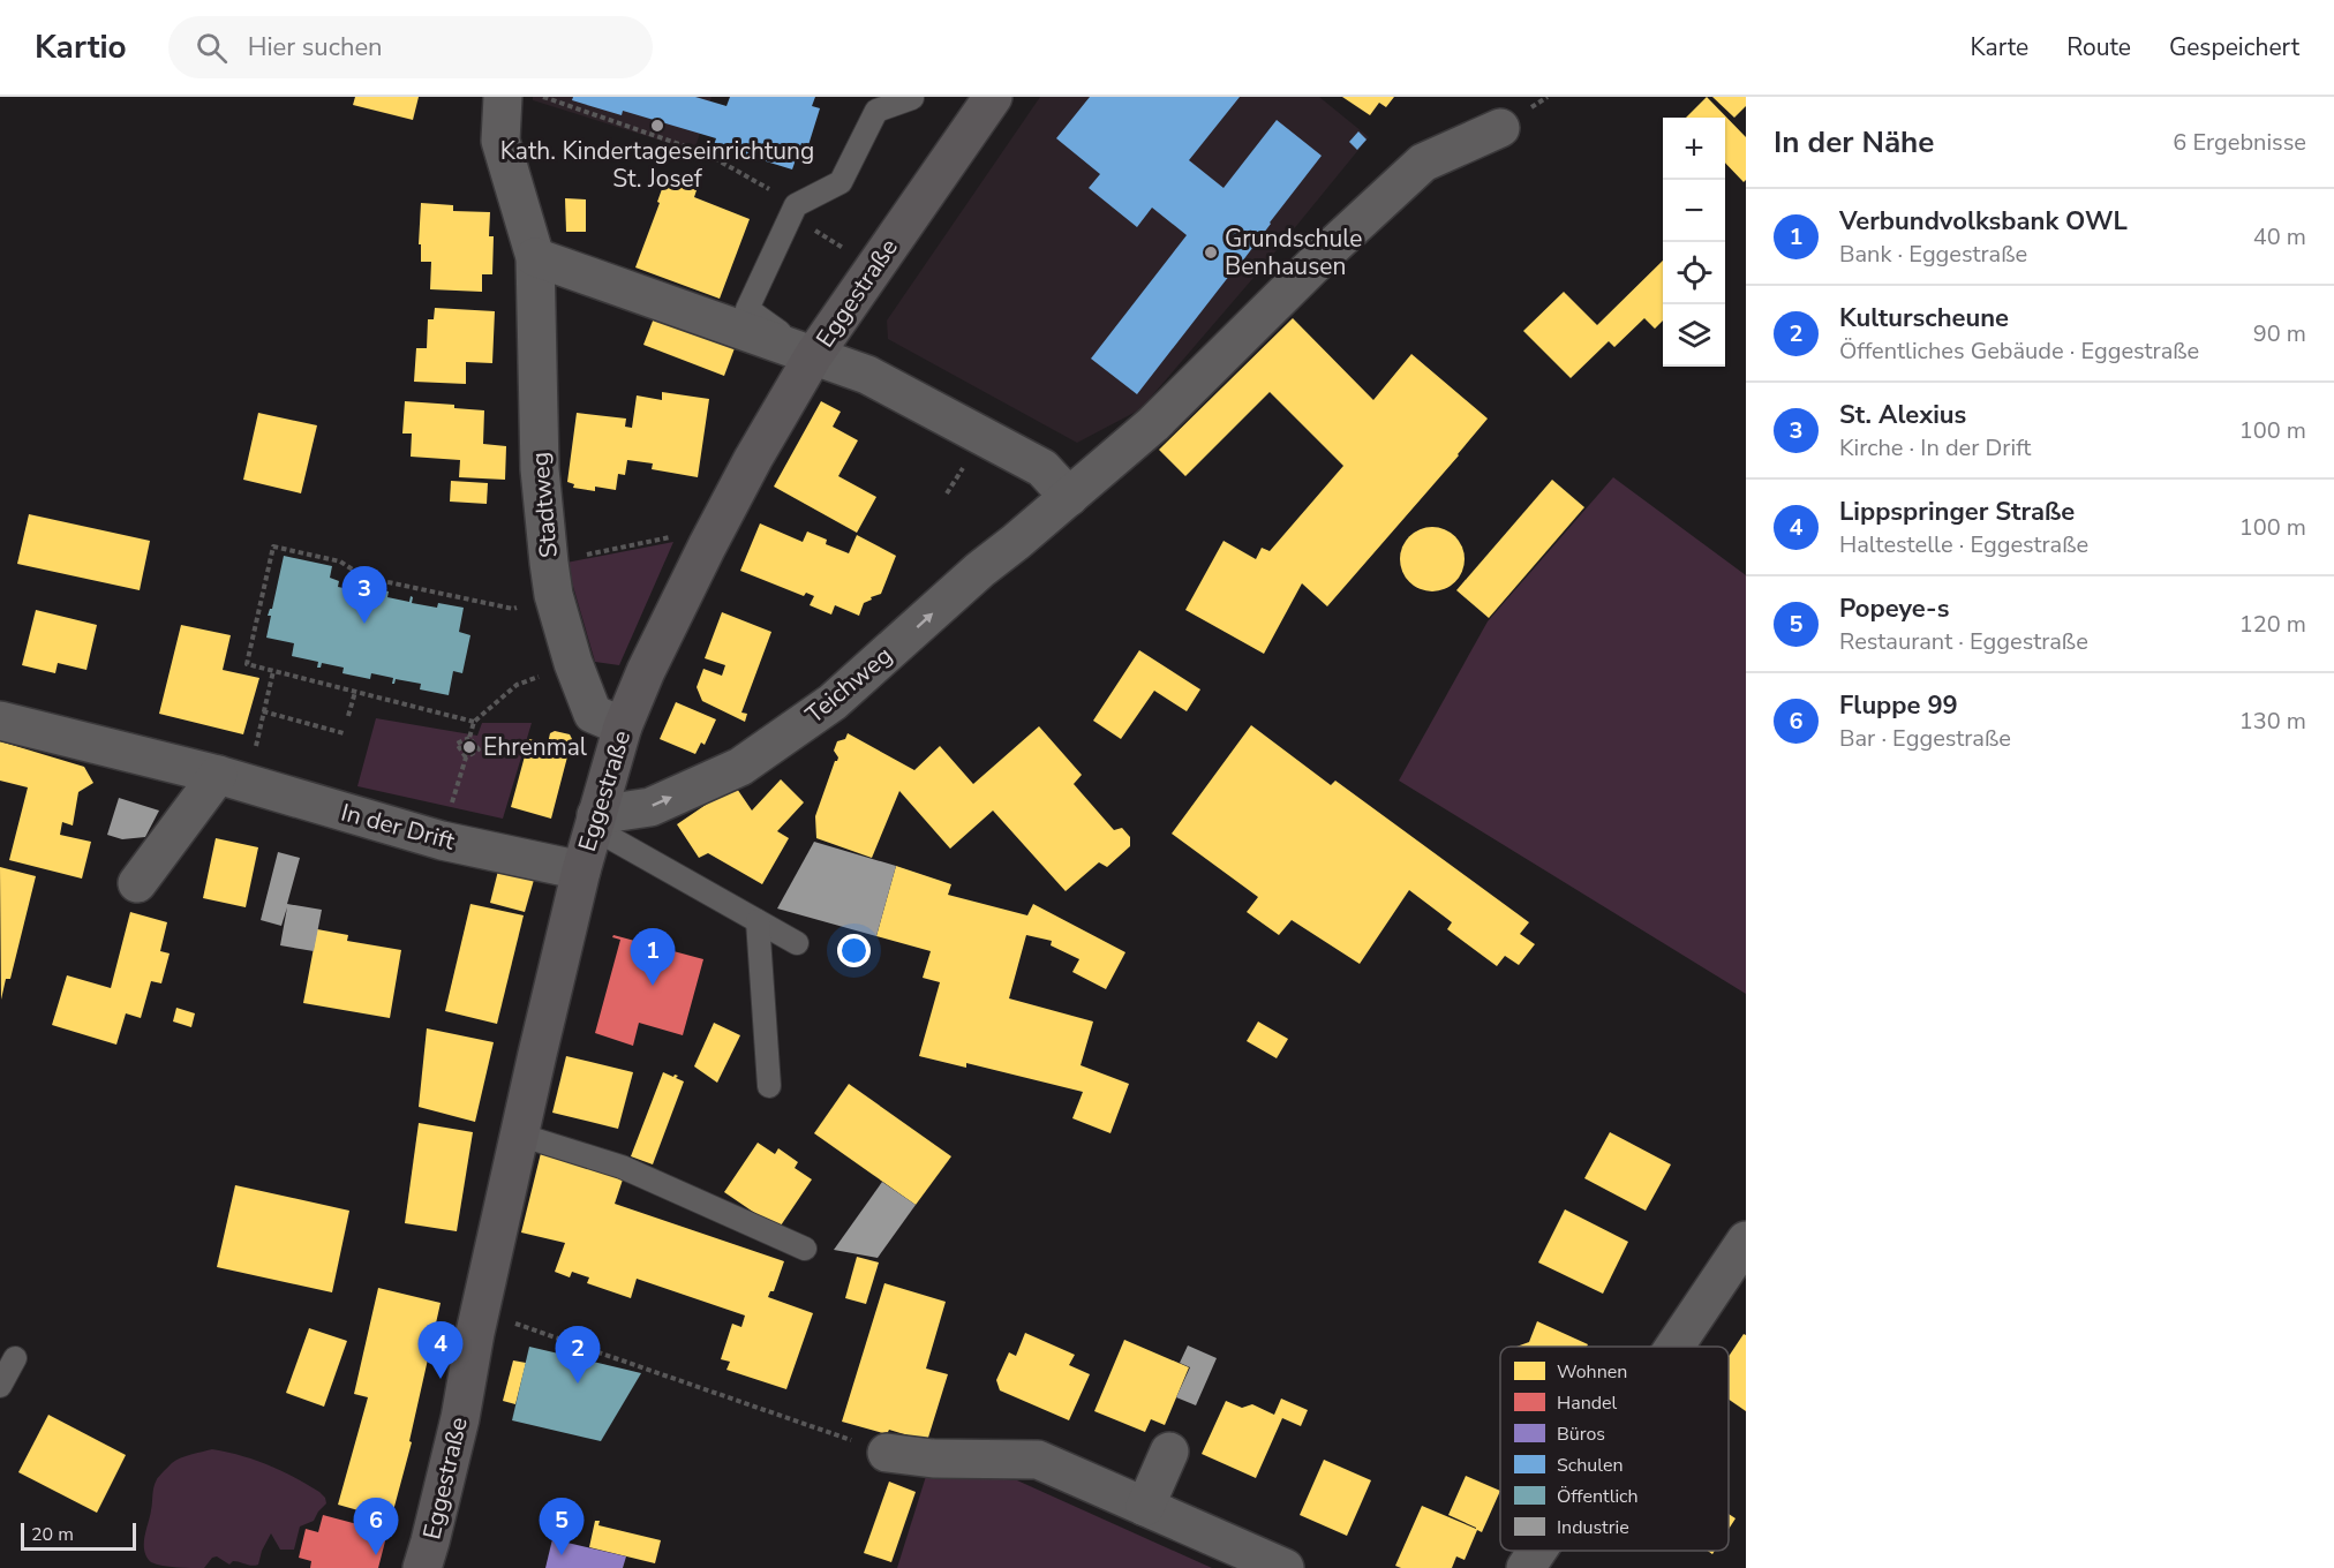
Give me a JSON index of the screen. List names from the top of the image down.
{
  "streets": {
    "main road": ["Eggestraße"],
    "street": ["Stadtweg", "Teichweg", "In der Drift"]
  },
  "crossings": [
    ["Eggestraße", "Stadtweg"],
    ["Eggestraße", "Teichweg"],
    ["Eggestraße", "In der Drift"]
  ],
  "one_way": ["Teichweg"],
  "places": ["Kath. Kindertageseinrichtung St. Josef", "Grundschule Benhausen", "Ehrenmal"],
  "legend": [
    "Wohnen",
    "Handel",
    "Büros",
    "Schulen",
    "Öffentlich",
    "Industrie"
  ],
  "scale_bar": "20 m",
  "page": {
    "header": "Kartio",
    "search": "Hier suchen",
    "nav": ["Karte", "Route", "Gespeichert"],
    "heading": ["In der Nähe", "6 Ergebnisse"],
    "map_buttons": ["+", "−"],
    "list": [
      {
        "mark": "1",
        "name": "Verbundvolksbank OWL",
        "note": "Bank · Eggestraße",
        "value": "40 m"
      },
      {
        "mark": "2",
        "name": "Kulturscheune",
        "note": "Öffentliches Gebäude · Eggestraße",
        "value": "90 m"
      },
      {
        "mark": "3",
        "name": "St. Alexius",
        "note": "Kirche · In der Drift",
        "value": "100 m"
      },
      {
        "mark": "4",
        "name": "Lippspringer Straße",
        "note": "Haltestelle · Eggestraße",
        "value": "100 m"
      },
      {
        "mark": "5",
        "name": "Popeye-s",
        "note": "Restaurant · Eggestraße",
        "value": "120 m"
      },
      {
        "mark": "6",
        "name": "Fluppe 99",
        "note": "Bar · Eggestraße",
        "value": "130 m"
      }
    ],
    "pins": [
      "3",
      "1",
      "4",
      "2",
      "5",
      "6"
    ],
    "scale": "20 m"
  }
}
